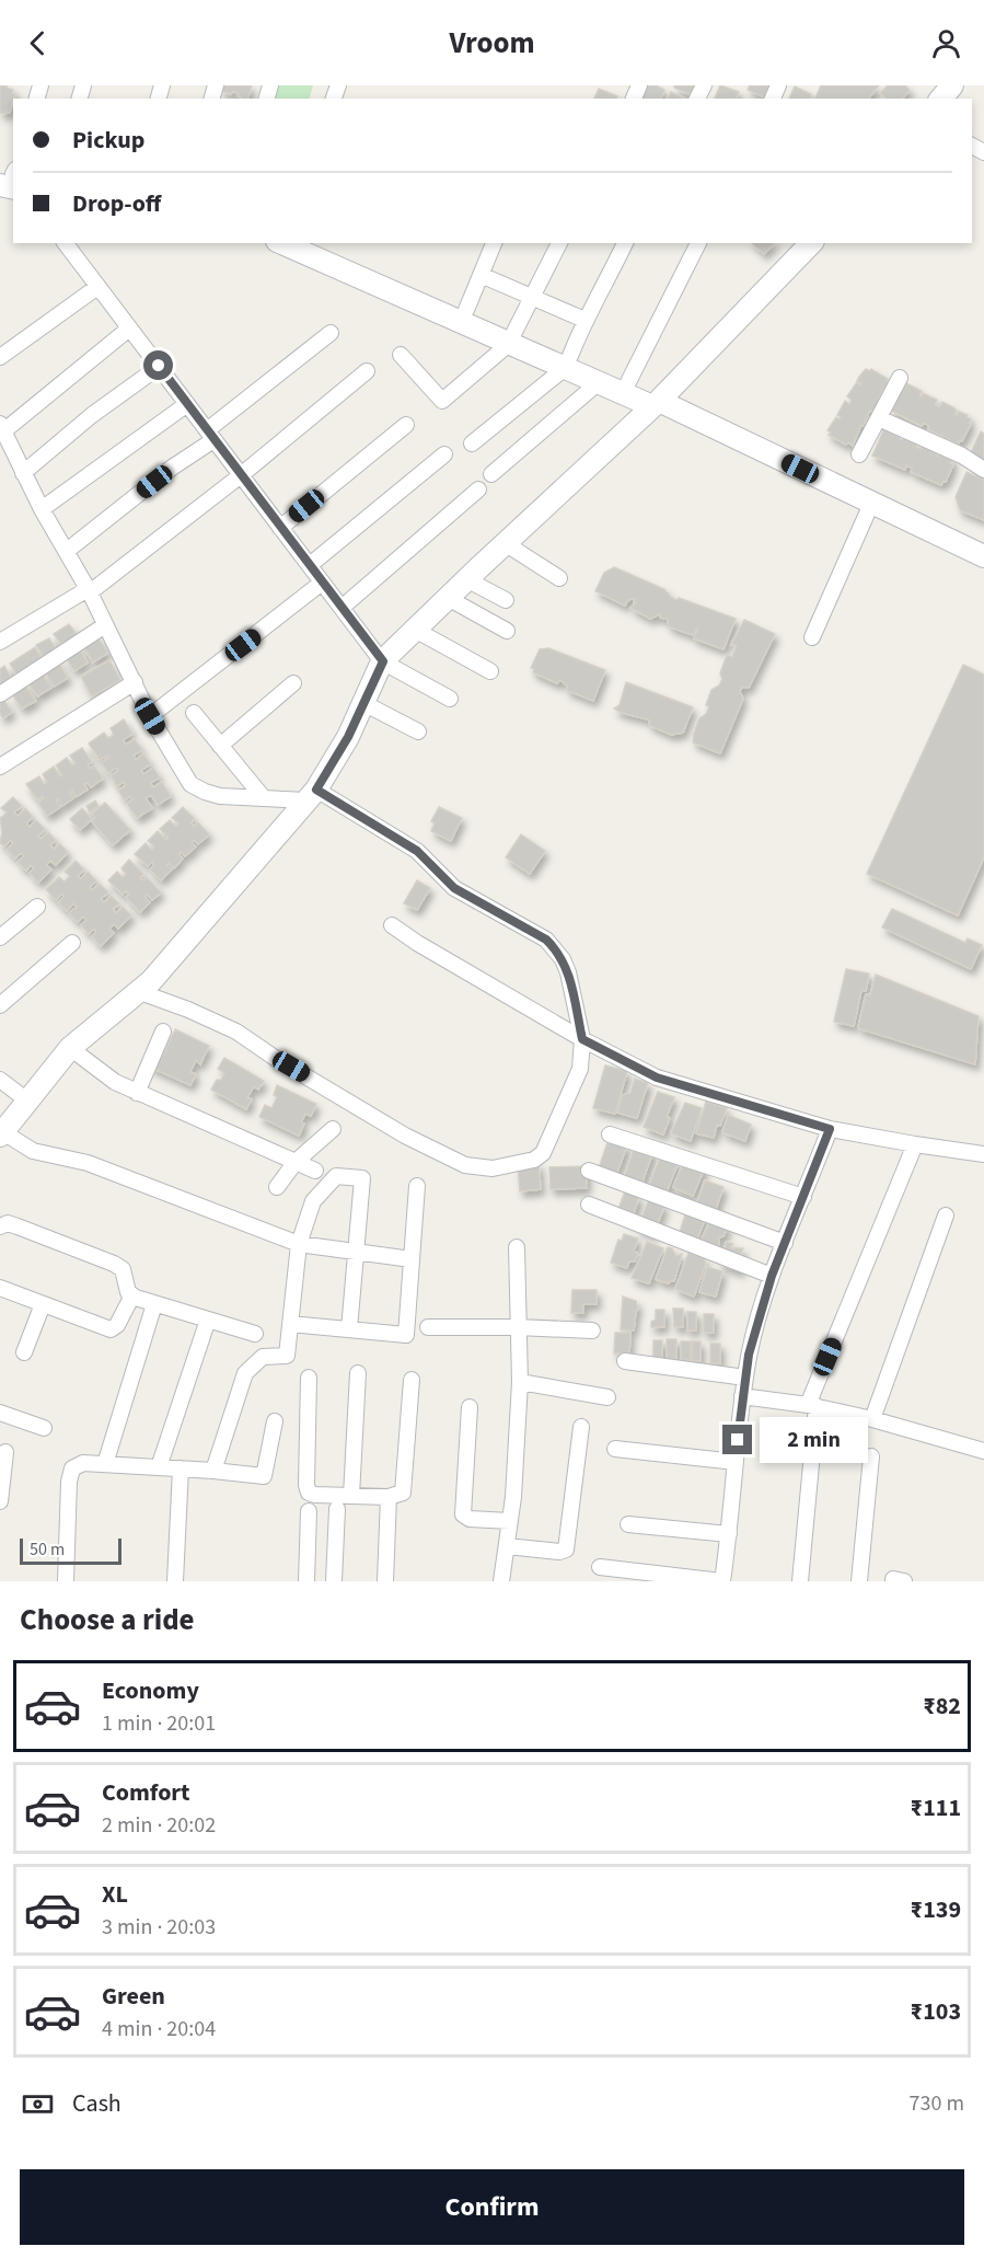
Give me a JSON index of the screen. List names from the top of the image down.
{
  "scale_bar": "50 m",
  "page": {
    "header": "Vroom",
    "banner": ["Pickup", "Drop-off"],
    "bubble": "2 min",
    "scale": "50 m",
    "heading": "Choose a ride",
    "list": [
      {
        "name": "Economy",
        "note": "1 min · 20:01",
        "value": "₹82"
      },
      {
        "name": "Comfort",
        "note": "2 min · 20:02",
        "value": "₹111"
      },
      {
        "name": "XL",
        "note": "3 min · 20:03",
        "value": "₹139"
      },
      {
        "name": "Green",
        "note": "4 min · 20:04",
        "value": "₹103"
      }
    ],
    "pay": ["Cash", "730 m"],
    "buttons": "Confirm"
  }
}
